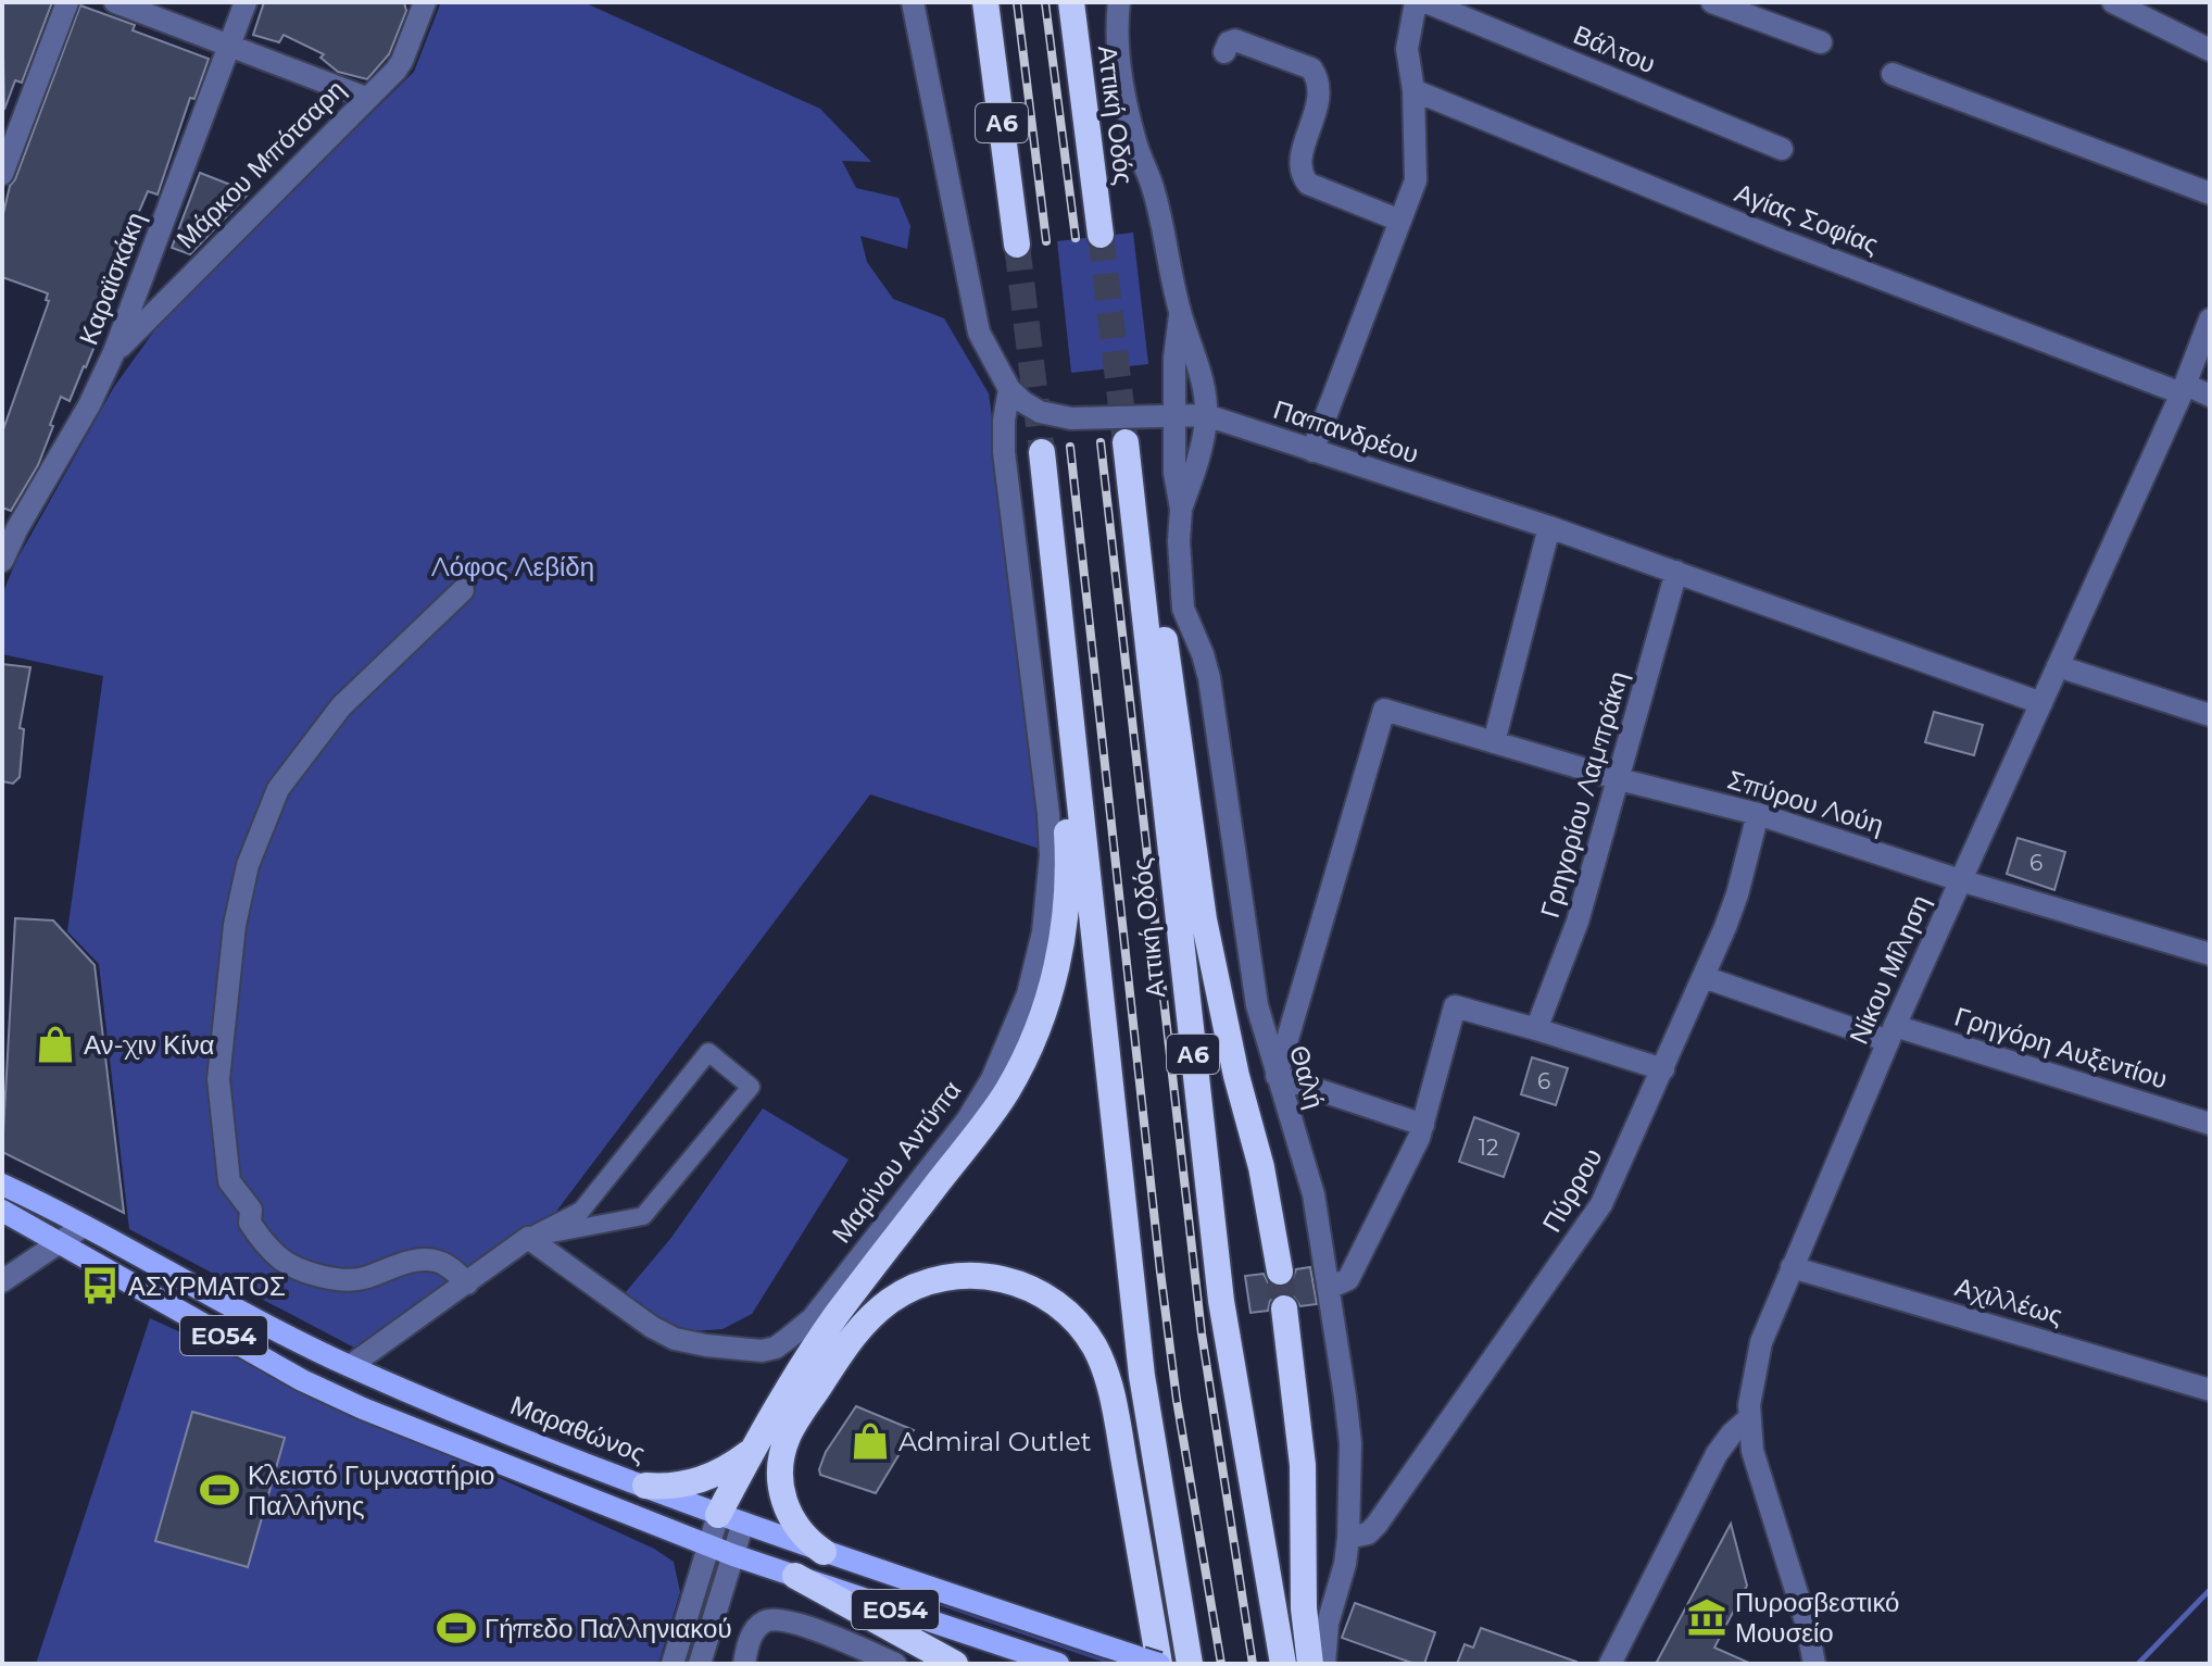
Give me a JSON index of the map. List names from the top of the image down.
{
  "streets": {
    "highway": ["Αττική Οδός", "Α6"],
    "main road": ["ΕΟ54", "Μαραθώνος"],
    "street": [
      "Βάλτου",
      "Μάρκου Μπότσαρη",
      "Αγίας Σοφίας",
      "Καραϊσκάκη",
      "Παπανδρέου",
      "Γρηγορίου Λαμπράκη",
      "Σπύρου Λούη",
      "Νίκου Μίληση",
      "Γρηγόρη Αυξεντίου",
      "Θαλή",
      "Μαρίνου Αντύπα",
      "Πύρρου",
      "Αχιλλέως"
    ]
  },
  "crossings": [
    ["Μάρκου Μπότσαρη", "Καραϊσκάκη"],
    ["Αγίας Σοφίας", "Νίκου Μίληση"],
    ["Παπανδρέου", "Γρηγορίου Λαμπράκη"],
    ["Παπανδρέου", "Νίκου Μίληση"],
    ["Παπανδρέου", "Θαλή"],
    ["Παπανδρέου", "Μαρίνου Αντύπα"],
    ["Γρηγορίου Λαμπράκη", "Σπύρου Λούη"],
    ["Σπύρου Λούη", "Νίκου Μίληση"],
    ["Σπύρου Λούη", "Θαλή"],
    ["Σπύρου Λούη", "Πύρρου"],
    ["Νίκου Μίληση", "Γρηγόρη Αυξεντίου"],
    ["Νίκου Μίληση", "Αχιλλέως"],
    ["Γρηγόρη Αυξεντίου", "Πύρρου"],
    ["Θαλή", "Πύρρου"]
  ],
  "parks": ["Λόφος Λεβίδη"],
  "places": {
    "shop": ["Αν-χιν Κίνα", "Admiral Outlet"],
    "bus stop": ["ΑΣΥΡΜΑΤΟΣ"],
    "sports": ["Κλειστό Γυμναστήριο Παλλήνης", "Γήπεδο Παλληνιακού"],
    "museum": ["Πυροσβεστικό Μουσείο"]
  },
  "house_numbers": ["6", "6", "12"]
}
